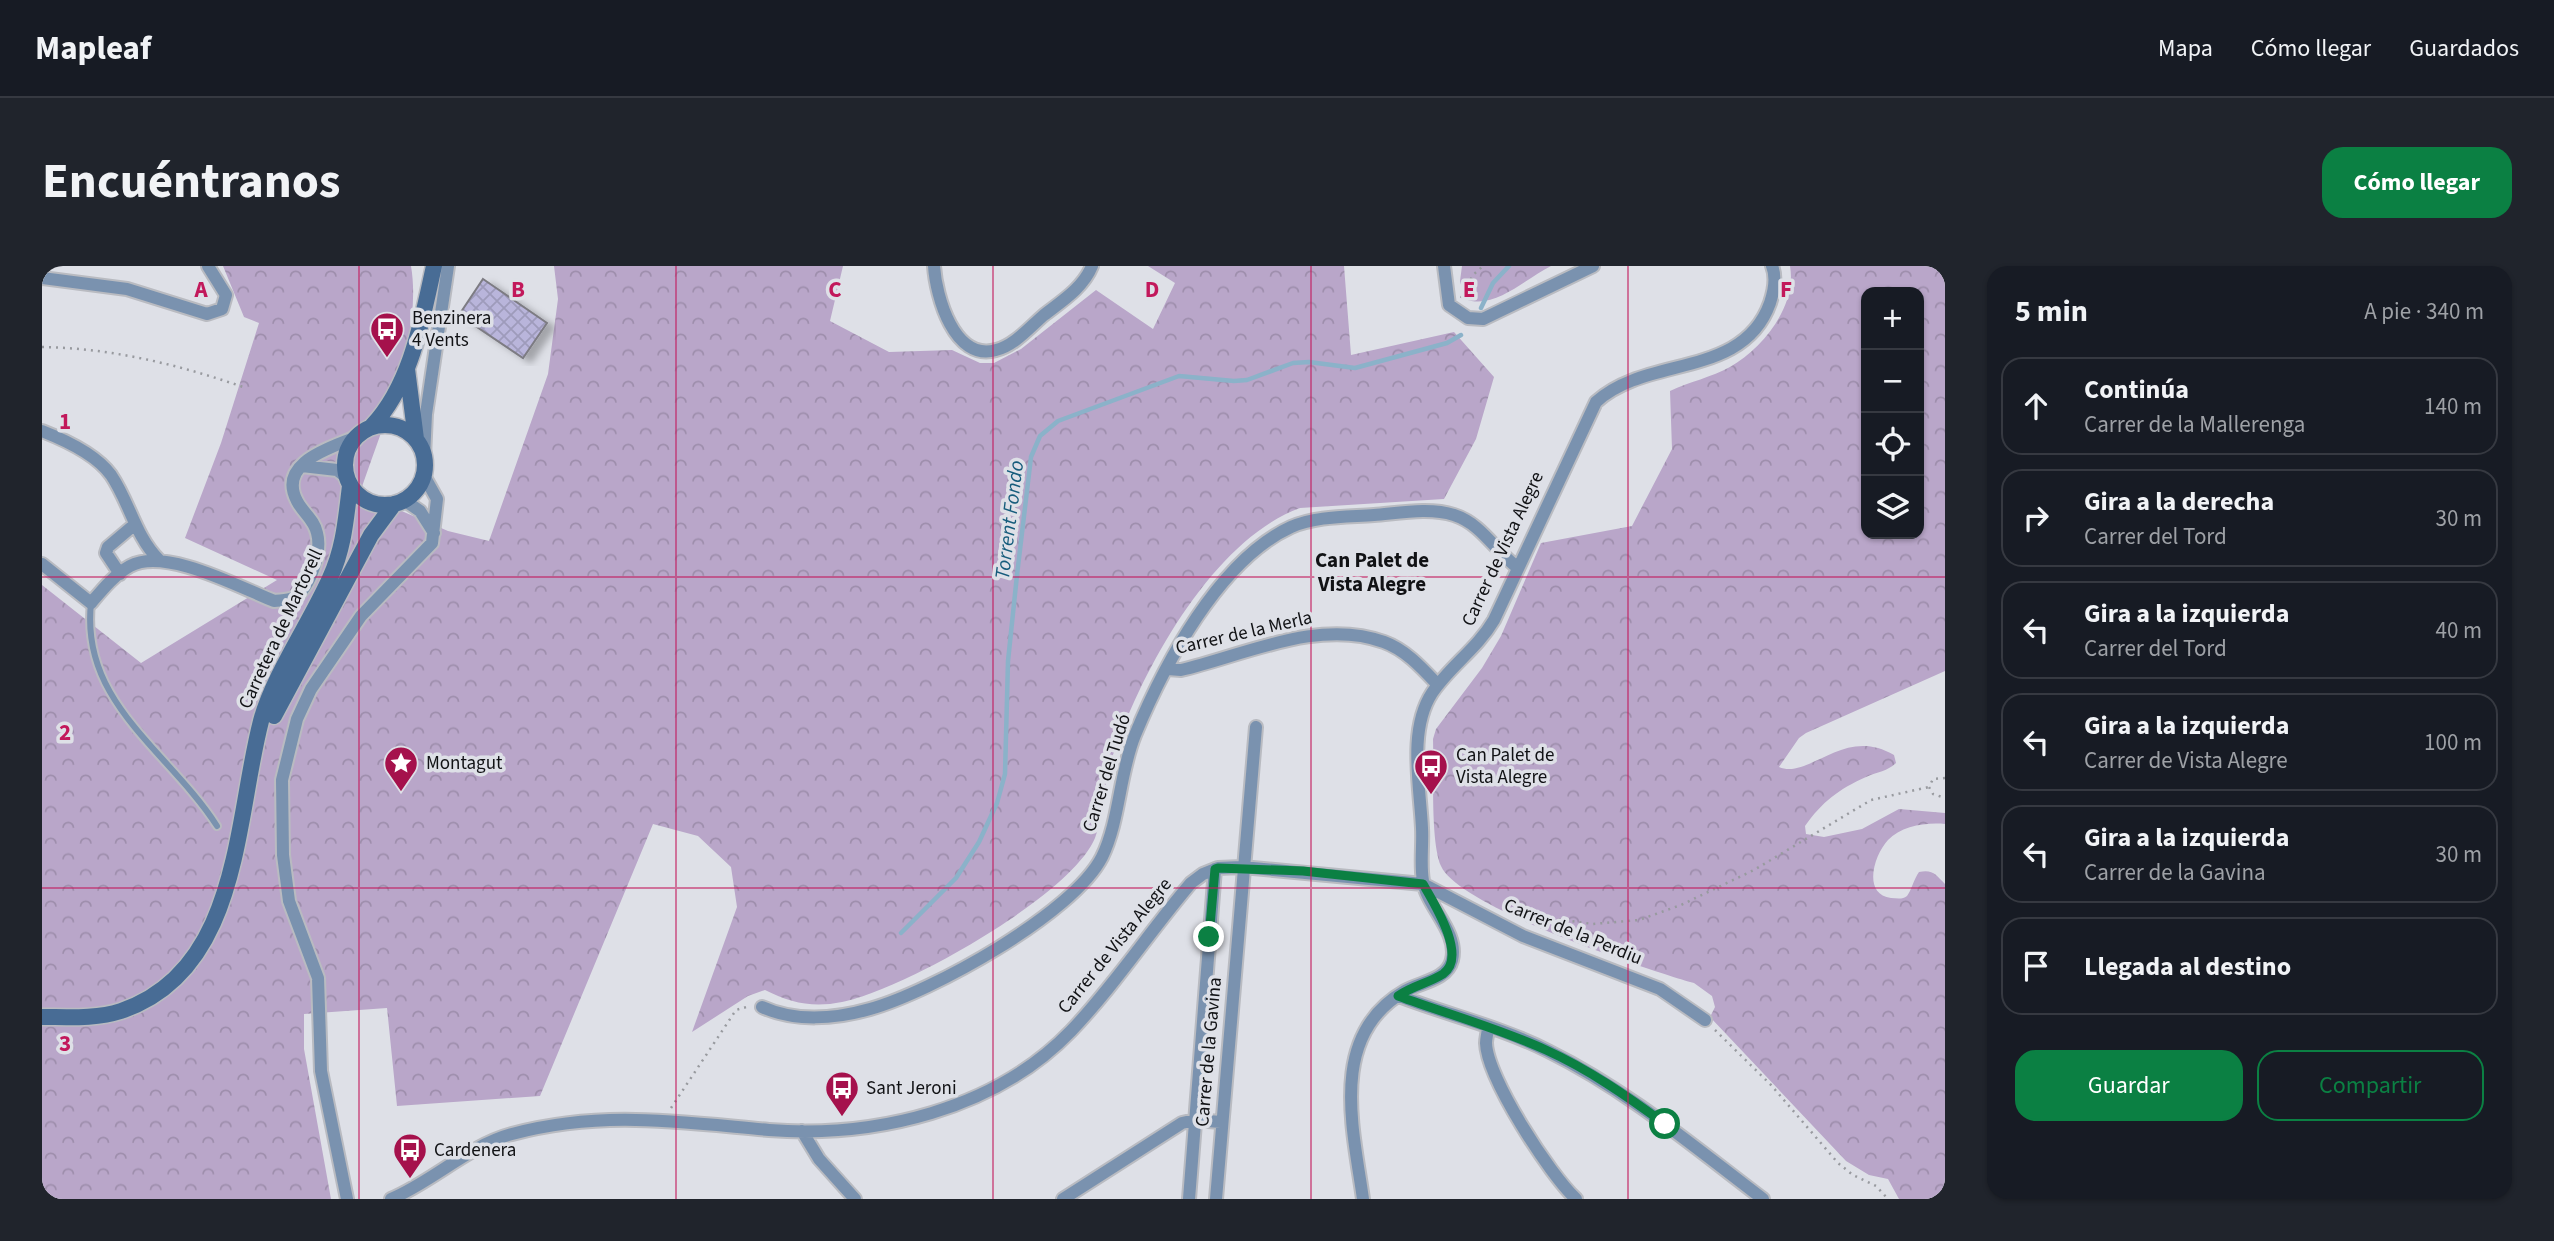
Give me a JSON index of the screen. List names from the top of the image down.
{
  "streets": {
    "main road": ["Carretera de Martorell"],
    "street": [
      "Carrer de Vista Alegre",
      "Carrer de la Merla",
      "Carrer del Tudó",
      "Carrer de la Perdiu",
      "Carrer de la Gavina"
    ]
  },
  "crossings": [
    ["Carrer de Vista Alegre", "Carrer de la Merla"],
    ["Carrer de Vista Alegre", "Carrer del Tudó"],
    ["Carrer de Vista Alegre", "Carrer de la Perdiu"],
    ["Carrer de Vista Alegre", "Carrer de la Gavina"],
    ["Carrer de la Merla", "Carrer del Tudó"]
  ],
  "districts": ["Can Palet de Vista Alegre"],
  "water": ["Torrent Fondo"],
  "places": {
    "bus stop": [
      "Benzinera 4 Vents",
      "Can Palet de Vista Alegre",
      "Sant Jeroni",
      "Cardenera"
    ],
    "place": ["Montagut"]
  },
  "page": {
    "header": "Mapleaf",
    "nav": ["Mapa", "Cómo llegar", "Guardados"],
    "title": "Encuéntranos",
    "buttons": [
      "Cómo llegar",
      ["Guardar", "Compartir"]
    ],
    "heading": ["5 min", "A pie · 340 m"],
    "map_buttons": ["+", "−"],
    "list": [
      ["Continúa", "Carrer de la Mallerenga", "140 m"],
      ["Gira a la derecha", "Carrer del Tord", "30 m"],
      ["Gira a la izquierda", "Carrer del Tord", "40 m"],
      ["Gira a la izquierda", "Carrer de Vista Alegre", "100 m"],
      ["Gira a la izquierda", "Carrer de la Gavina", "30 m"],
      "Llegada al destino"
    ]
  },
  "grid": {
    "columns": [
      "A",
      "B",
      "C",
      "D",
      "E",
      "F"
    ],
    "rows": ["1", "2", "3"]
  }
}
